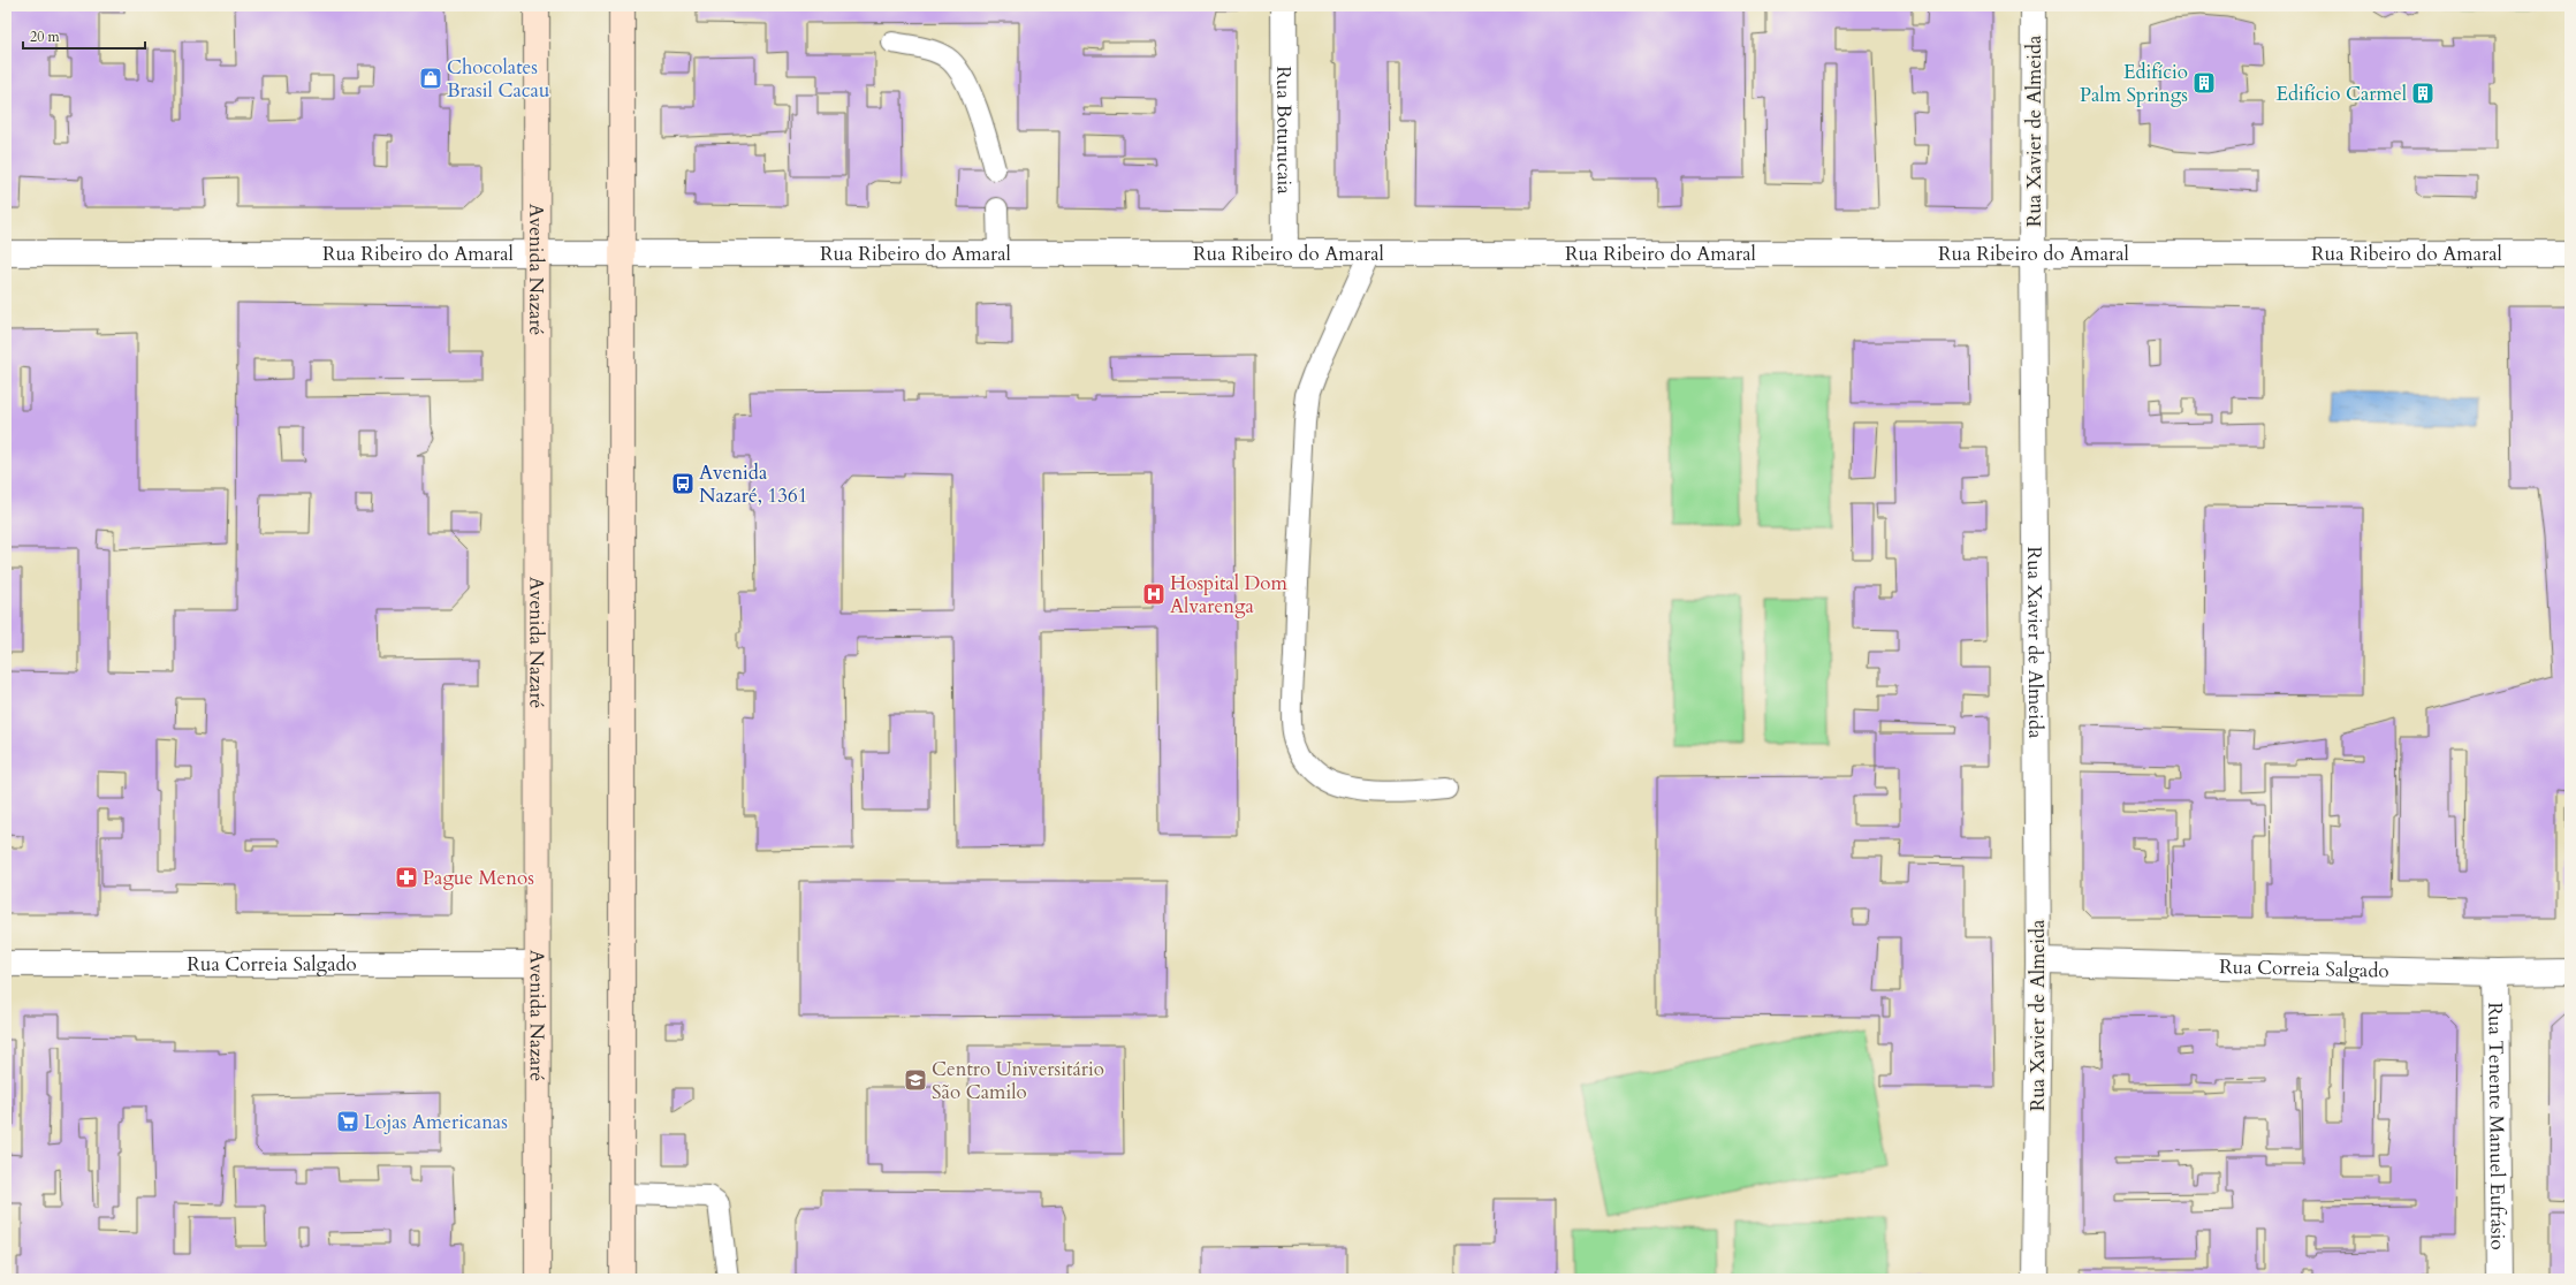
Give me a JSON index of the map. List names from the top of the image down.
{
  "streets": {
    "main road": ["Avenida Nazaré"],
    "street": [
      "Rua Boturucaia",
      "Rua Xavier de Almeida",
      "Rua Ribeiro do Amaral",
      "Rua Correia Salgado",
      "Rua Tenente Manuel Eufrásio"
    ]
  },
  "crossings": [
    ["Rua Boturucaia", "Rua Ribeiro do Amaral"],
    ["Rua Xavier de Almeida", "Rua Ribeiro do Amaral"],
    ["Rua Xavier de Almeida", "Rua Correia Salgado"],
    ["Rua Ribeiro do Amaral", "Avenida Nazaré"],
    ["Avenida Nazaré", "Rua Correia Salgado"],
    ["Rua Correia Salgado", "Rua Tenente Manuel Eufrásio"]
  ],
  "places": {
    "shop": ["Chocolates Brasil Cacau"],
    "building": ["Edifício Palm Springs", "Edifício Carmel"],
    "bus stop": ["Avenida Nazaré, 1361"],
    "hospital": ["Hospital Dom Alvarenga"],
    "pharmacy": ["Pague Menos"],
    "school or university": ["Centro Universitário São Camilo"],
    "supermarket": ["Lojas Americanas"]
  },
  "scale_bar": "20 m"
}
